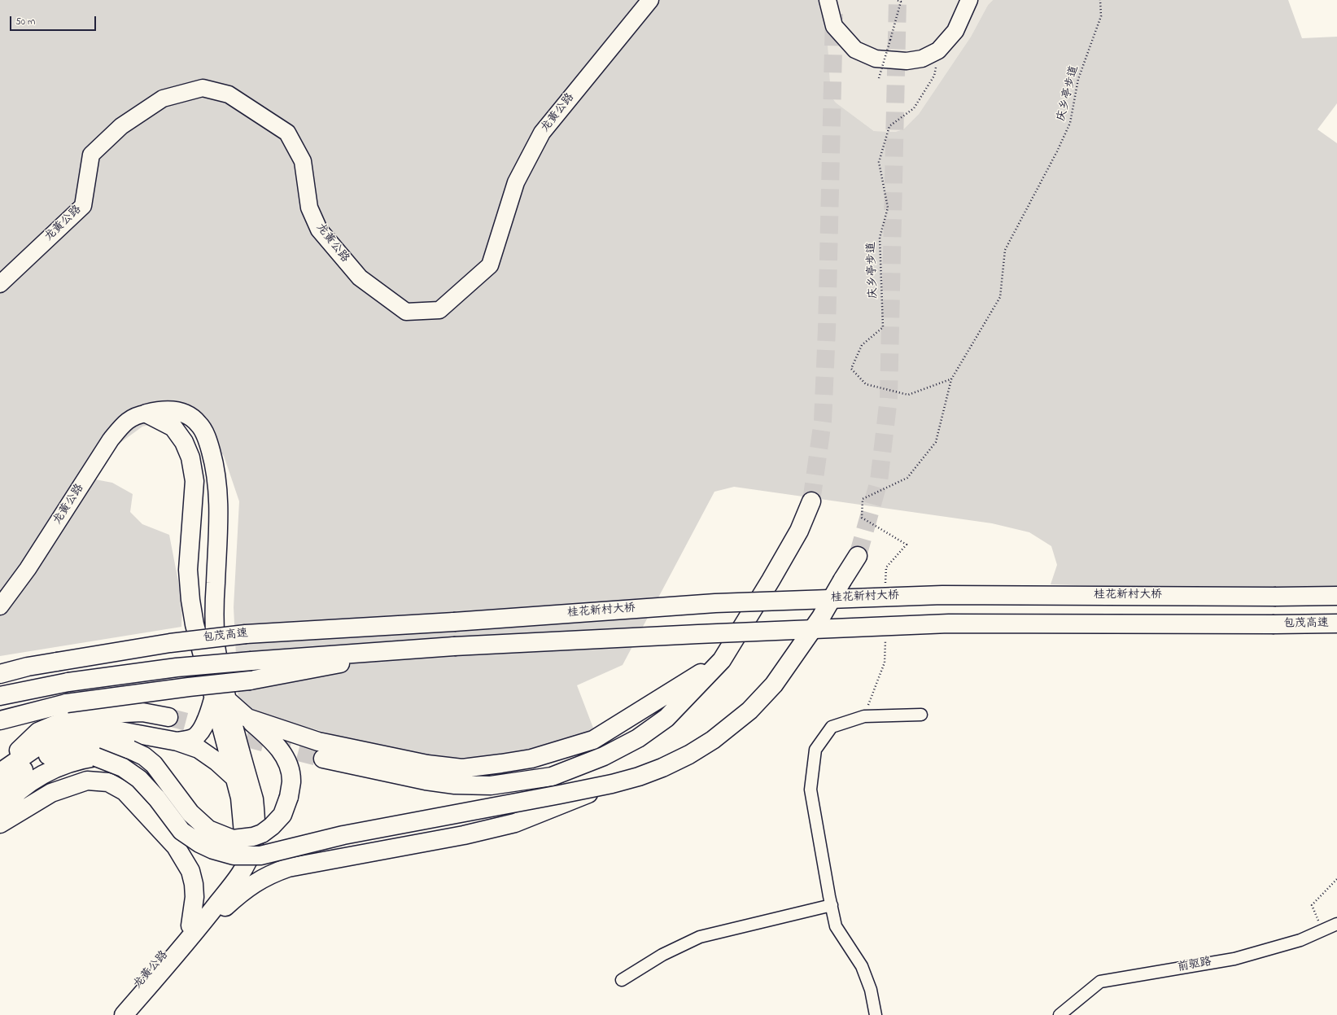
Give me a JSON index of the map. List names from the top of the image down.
{
  "streets": {
    "main road": ["龙黄公路", "桂花新村大桥", "包茂高速"],
    "street": ["前驱路"],
    "path": ["庆乡亭步道"]
  },
  "crossings": [
    ["桂花新村大桥", "包茂高速"]
  ],
  "scale_bar": "50 m"
}
